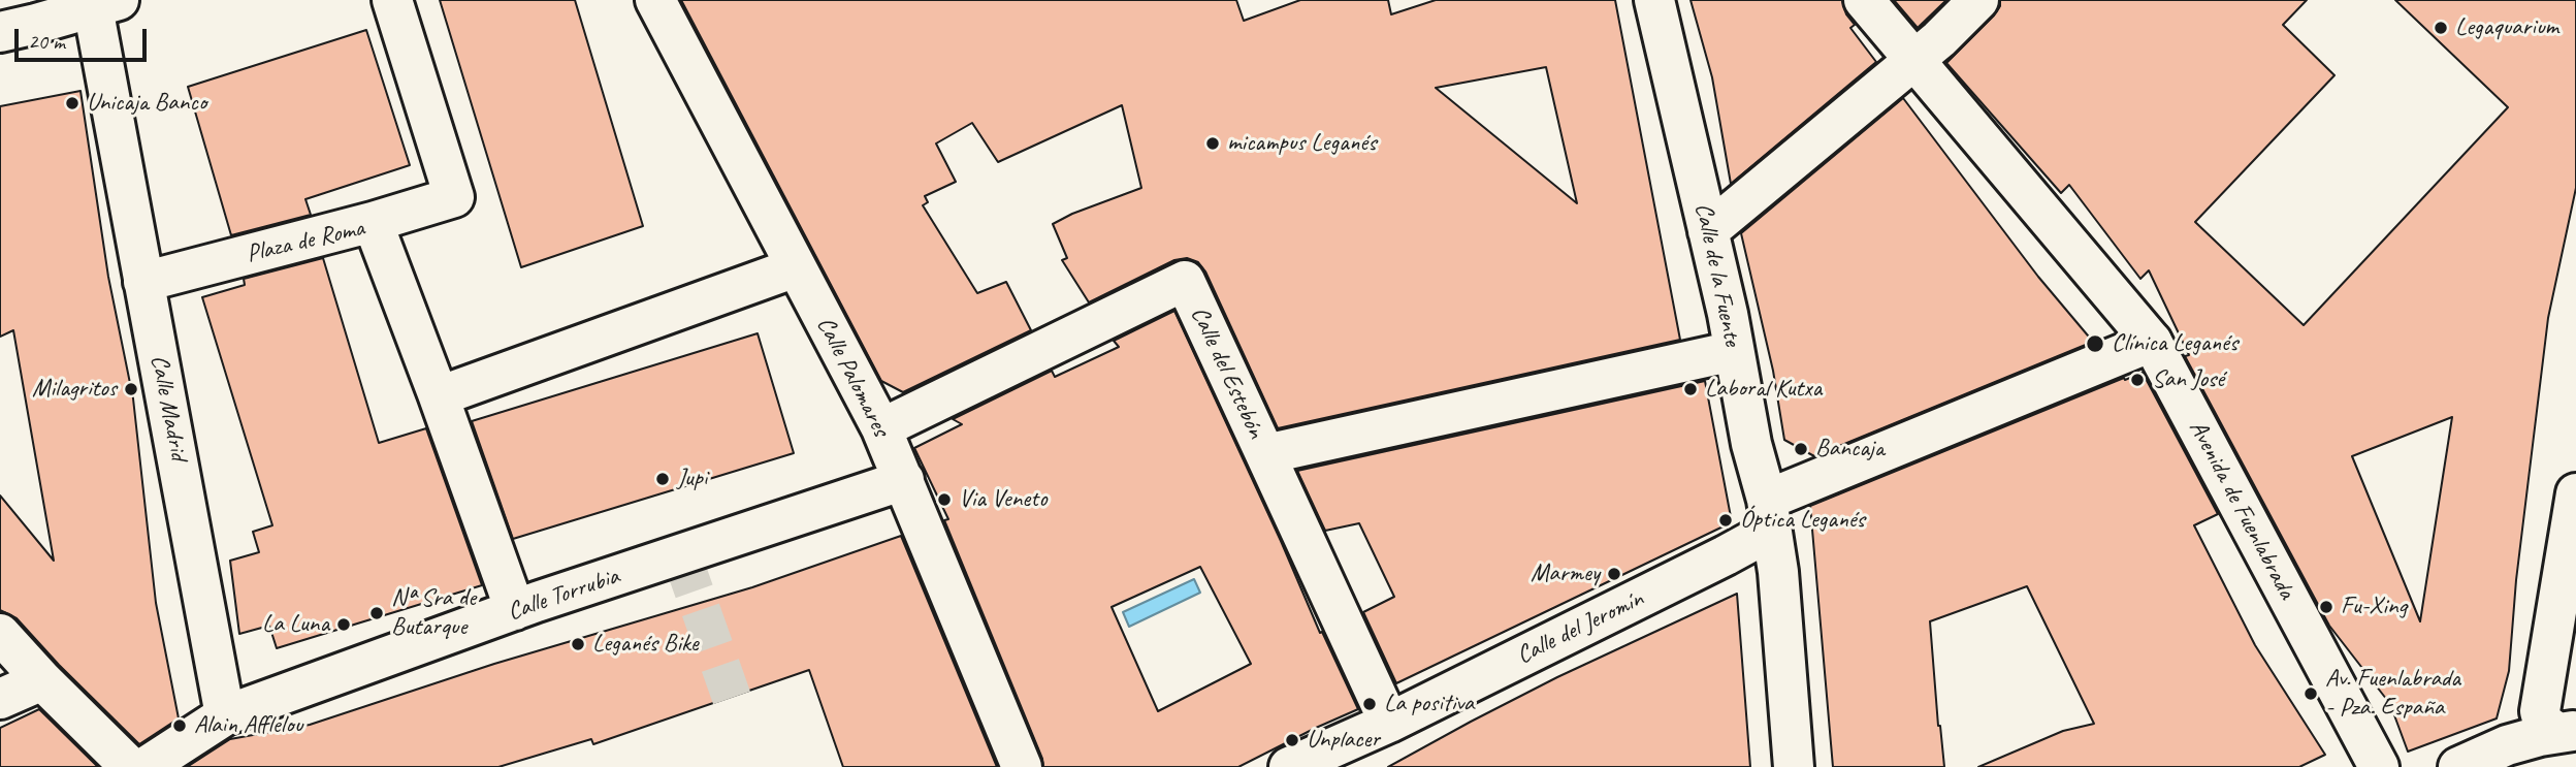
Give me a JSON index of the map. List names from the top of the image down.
{
  "streets": {
    "main road": [
      "Plaza de Roma",
      "Calle de la Fuente",
      "Calle del Estebón",
      "Calle Palomares",
      "Calle Madrid",
      "Avenida de Fuenlabrada",
      "Calle Torrubia",
      "Calle del Jeromín"
    ]
  },
  "crossings": [
    ["Plaza de Roma", "Calle Madrid"],
    ["Plaza de Roma", "Calle Torrubia"],
    ["Calle de la Fuente", "Calle del Estebón"],
    ["Calle de la Fuente", "Calle del Jeromín"],
    ["Calle del Estebón", "Calle Palomares"],
    ["Calle Palomares", "Calle Torrubia"],
    ["Calle Madrid", "Calle Torrubia"],
    ["Avenida de Fuenlabrada", "Calle del Jeromín"]
  ],
  "places": [
    "Legaquarium",
    "Unicaja Banco",
    "micampus Leganés",
    "Clínica Leganés",
    "San José",
    "Milagritos",
    "Laboral Kutxa",
    "Bancaja",
    "Jupi",
    "Via Veneto",
    "Óptica Leganés",
    "Marmey",
    "Fu-Xing",
    "Nª Sra de Butarque",
    "La Luna",
    "Leganés Bike",
    "Av. Fuenlabrada - Pza. España",
    "La positiva",
    "Alain Afflelou",
    "Unplacer"
  ],
  "scale_bar": "20 m"
}
